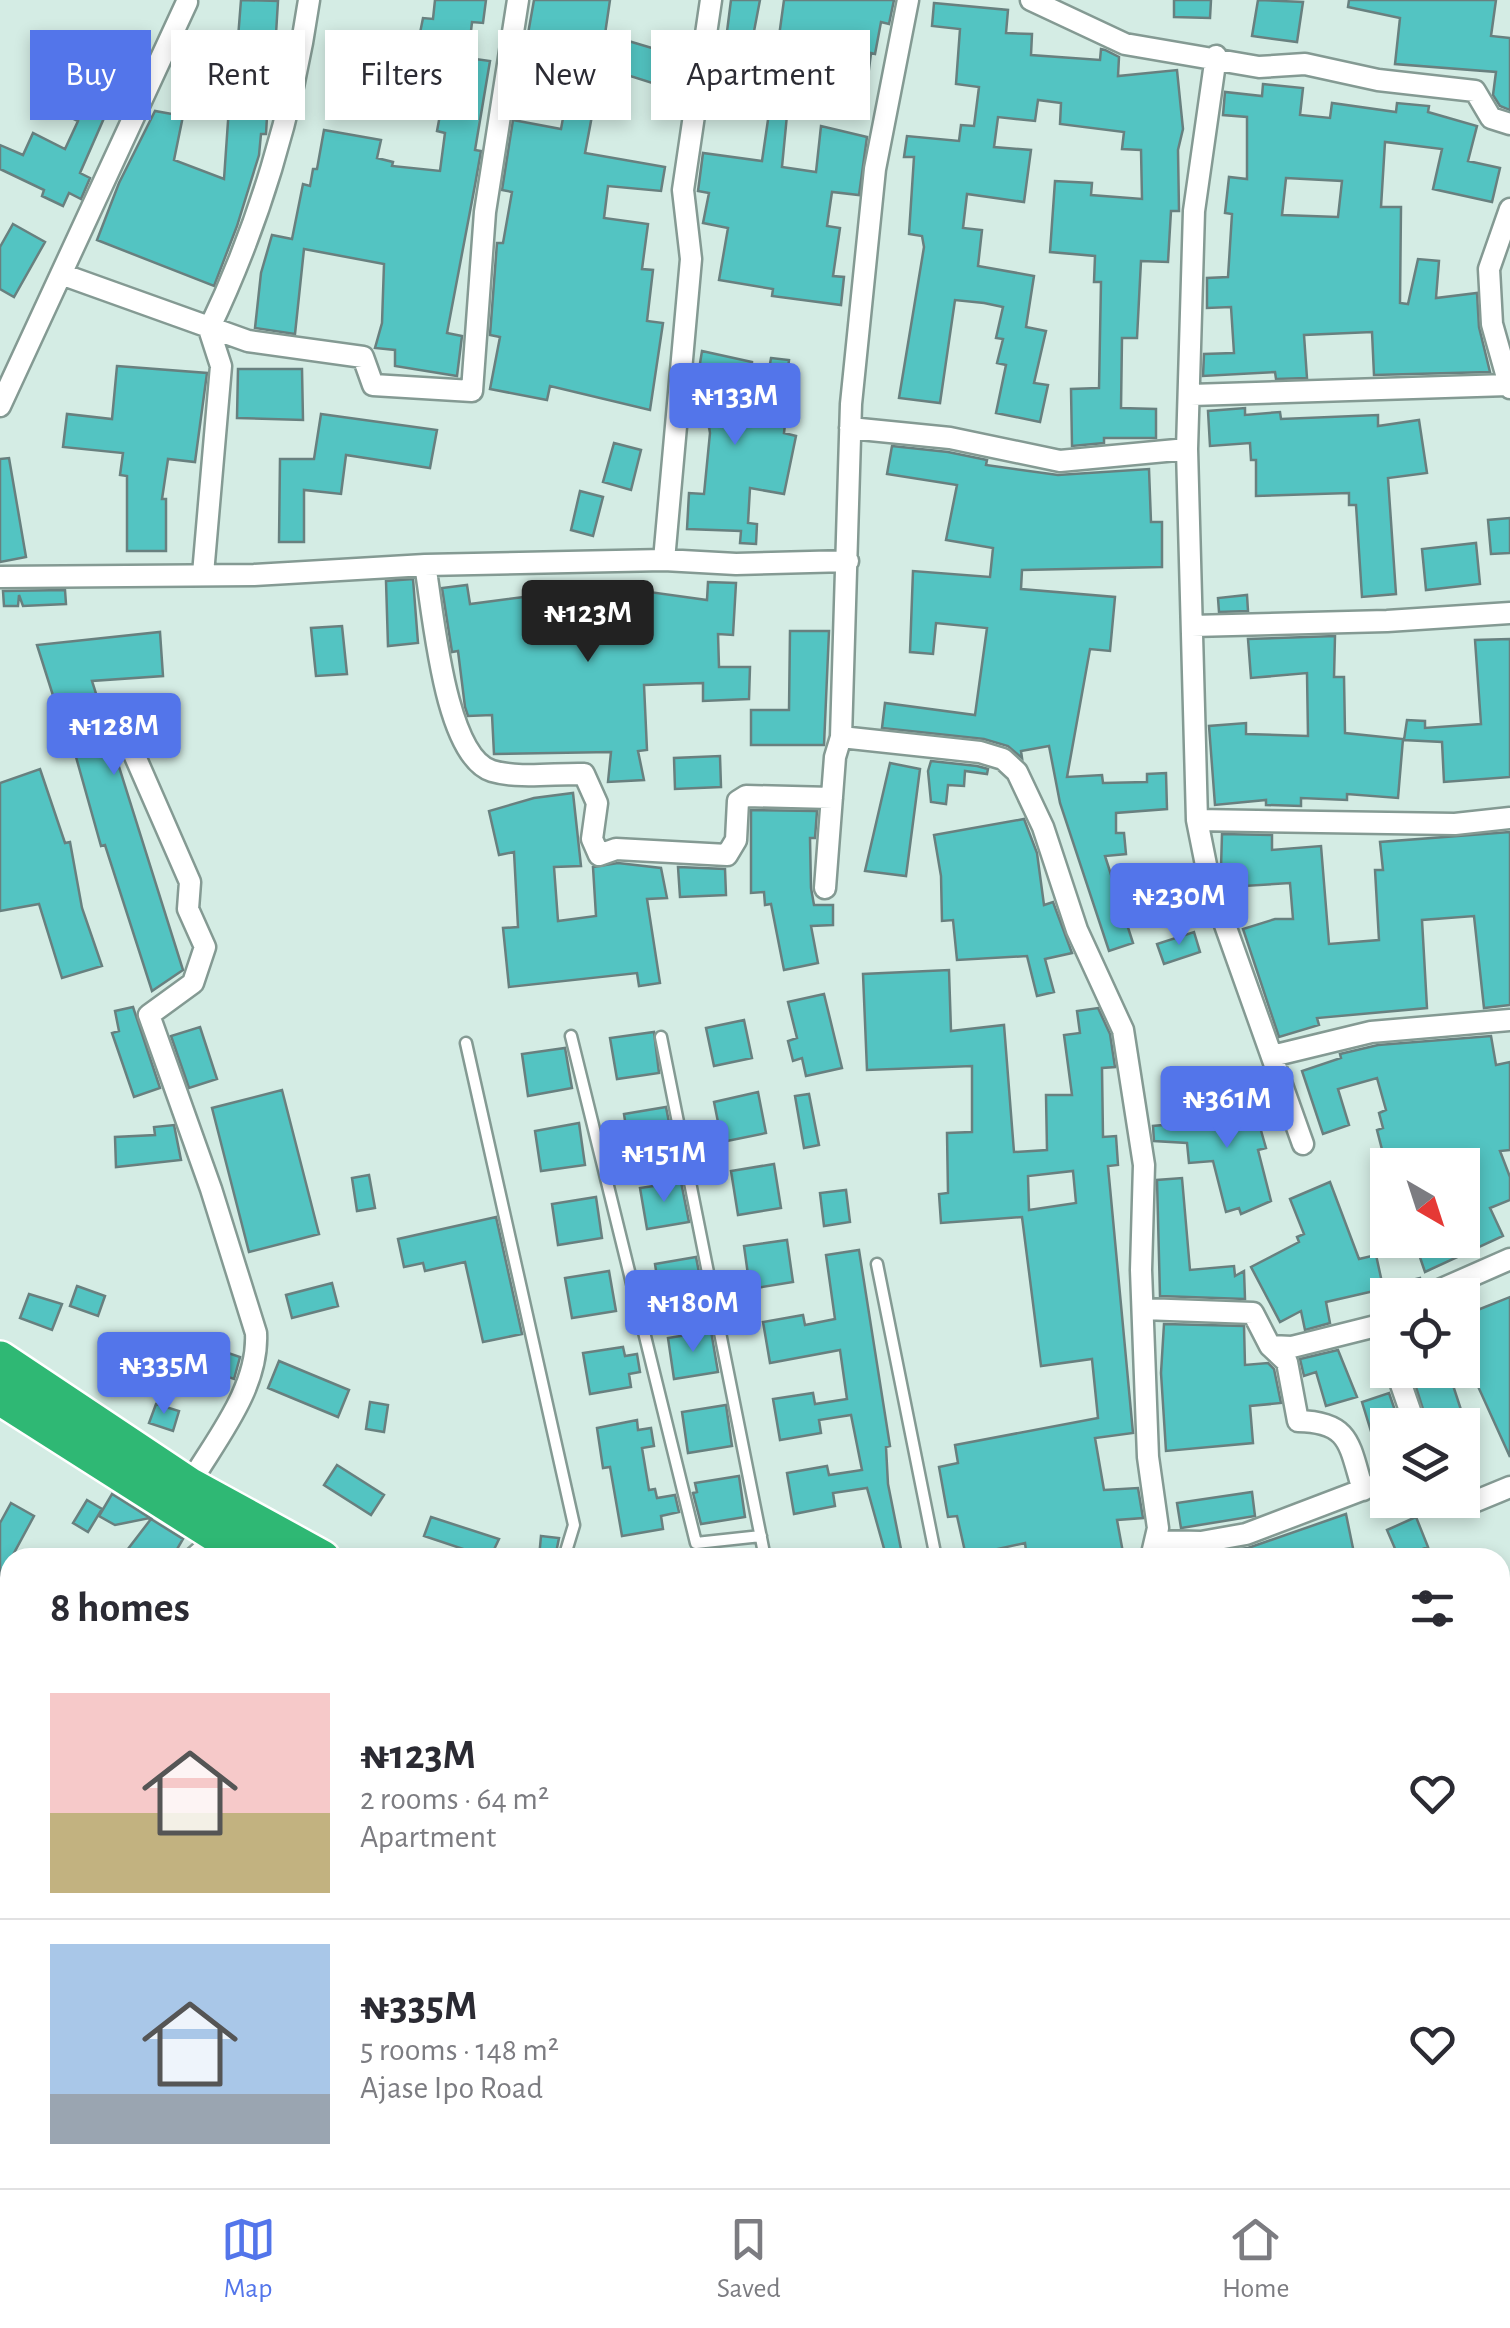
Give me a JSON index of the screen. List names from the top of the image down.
{
  "north": "bottom right",
  "page": {
    "chip": [
      "Buy",
      "Rent",
      "Filters",
      "New",
      "Apartment"
    ],
    "price": [
      "₦133M",
      "₦123M",
      "₦128M",
      "₦230M",
      "₦361M",
      "₦151M",
      "₦180M",
      "₦335M"
    ],
    "heading": "8 homes",
    "list": [
      {
        "name": "₦123M",
        "note": "2 rooms · 64 m² · Apartment"
      },
      {
        "name": "₦335M",
        "note": "5 rooms · 148 m² · Ajase Ipo Road"
      }
    ],
    "tabs": ["Map", "Saved", "Home"]
  }
}
